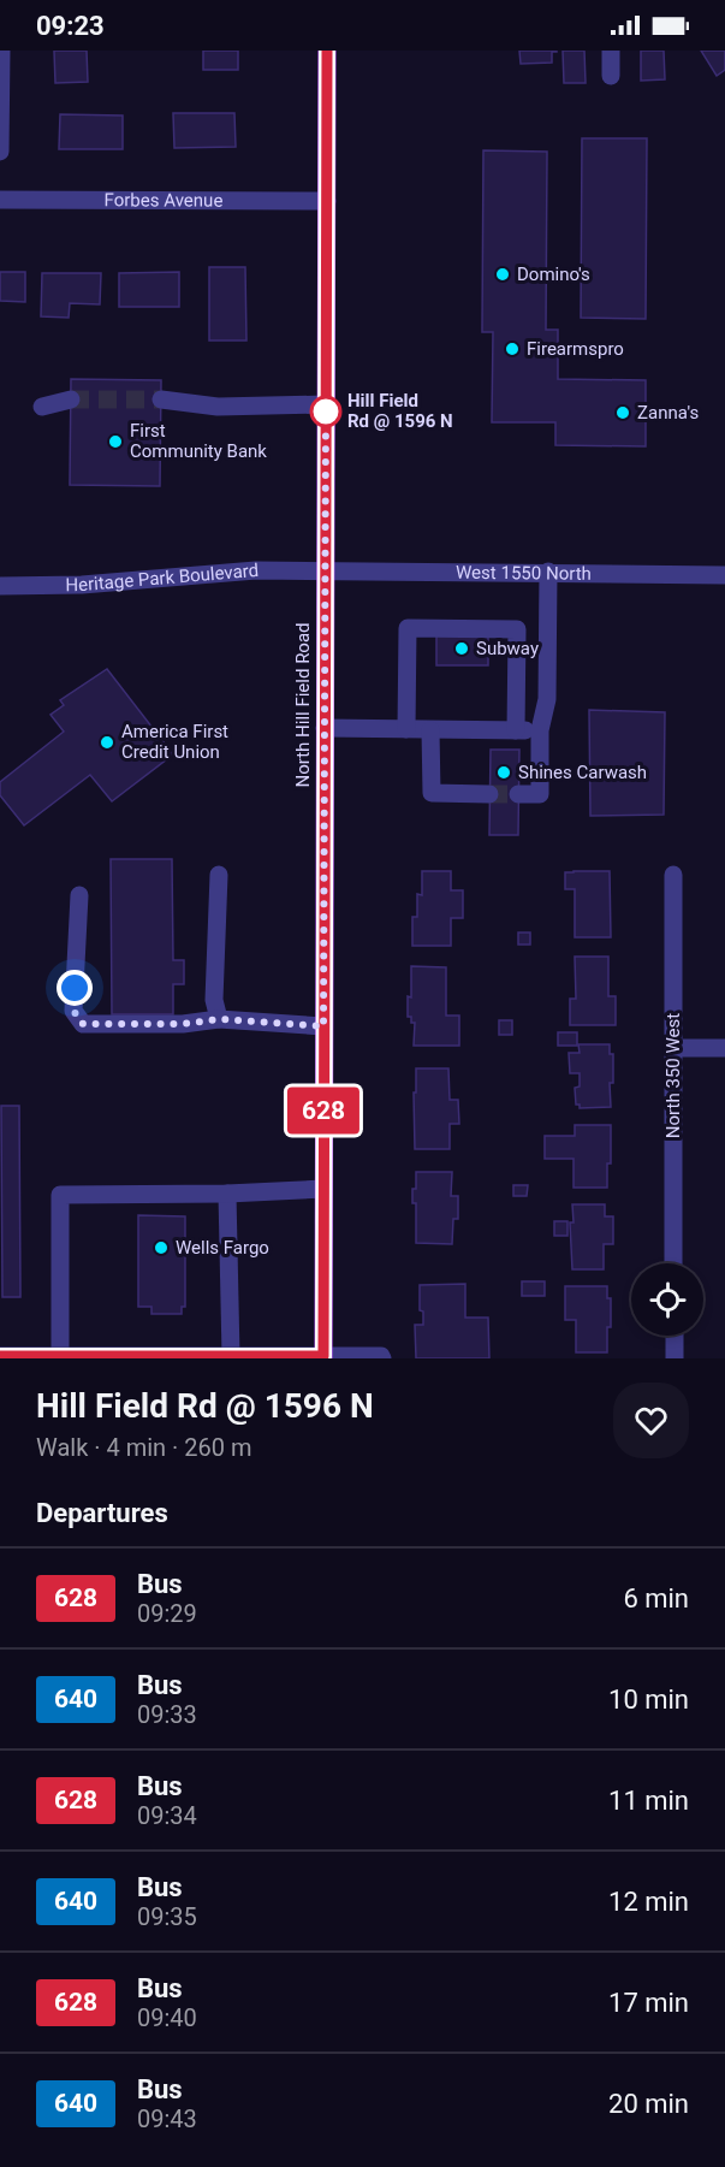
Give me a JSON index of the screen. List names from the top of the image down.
{
  "streets": {
    "main road": ["North Hill Field Road"],
    "street": [
      "Forbes Avenue",
      "West 1550 North",
      "Heritage Park Boulevard",
      "North 350 West"
    ]
  },
  "crossings": [
    ["Forbes Avenue", "North Hill Field Road"],
    ["West 1550 North", "Heritage Park Boulevard"],
    ["West 1550 North", "North Hill Field Road"],
    ["Heritage Park Boulevard", "North Hill Field Road"]
  ],
  "places": [
    "Domino's",
    "Firearmspro",
    "Hill Field Rd @ 1596 N",
    "Zanna's",
    "First Community Bank",
    "Subway",
    "America First Credit Union",
    "Shines Carwash",
    "Wells Fargo"
  ],
  "lines": ["bus line 628"],
  "page": {
    "status": "09:23",
    "on_map": "628",
    "heading": [
      ["Hill Field Rd @ 1596 N", "Walk · 4 min · 260 m"],
      "Departures"
    ],
    "list": [
      {
        "mark": "628",
        "name": "Bus",
        "note": "09:29",
        "value": "6 min"
      },
      {
        "mark": "640",
        "name": "Bus",
        "note": "09:33",
        "value": "10 min"
      },
      {
        "mark": "628",
        "name": "Bus",
        "note": "09:34",
        "value": "11 min"
      },
      {
        "mark": "640",
        "name": "Bus",
        "note": "09:35",
        "value": "12 min"
      },
      {
        "mark": "628",
        "name": "Bus",
        "note": "09:40",
        "value": "17 min"
      },
      {
        "mark": "640",
        "name": "Bus",
        "note": "09:43",
        "value": "20 min"
      }
    ]
  }
}
